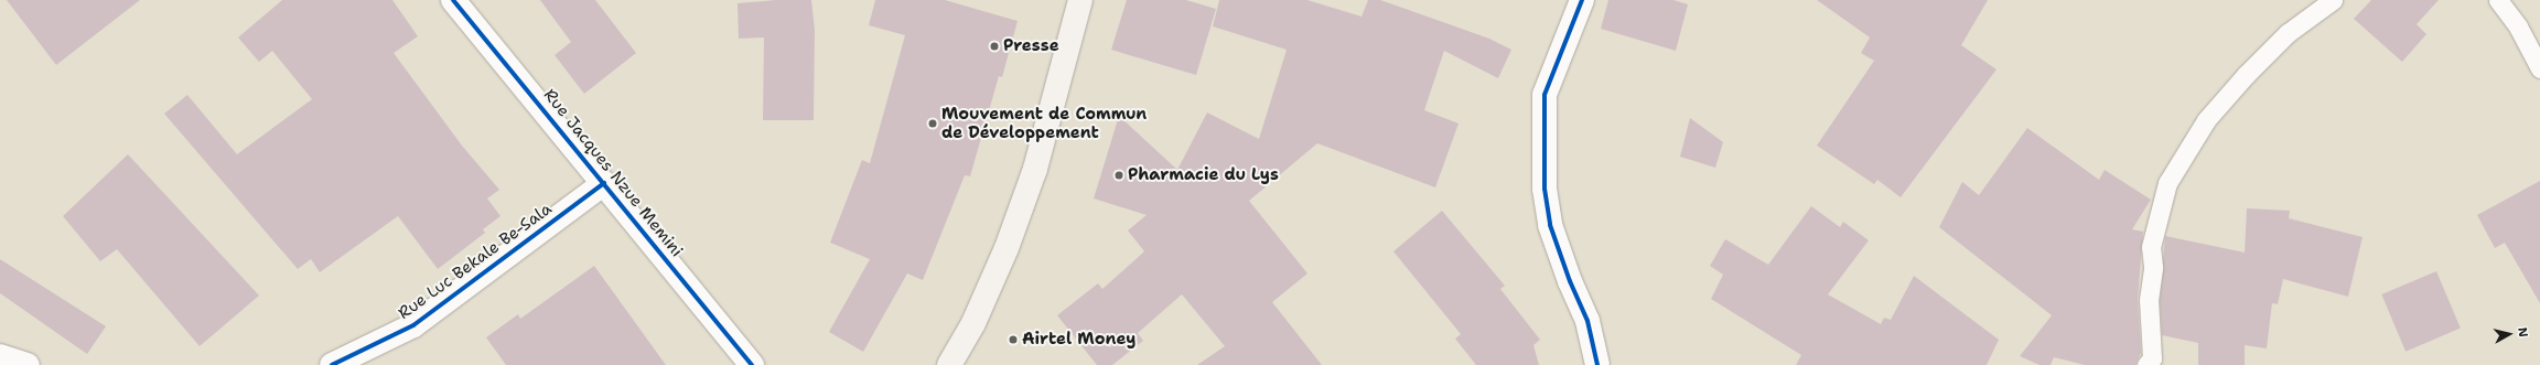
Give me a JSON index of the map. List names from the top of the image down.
{
  "streets": {
    "street": ["Rue Jacques Nzue Memini", "Rue Luc Bekale Be-Sala"]
  },
  "crossings": [
    ["Rue Jacques Nzue Memini", "Rue Luc Bekale Be-Sala"]
  ],
  "places": [
    "Presse",
    "Mouvement de Commun de Développement",
    "Pharmacie du Lys",
    "Airtel Money"
  ],
  "north": "right"
}
